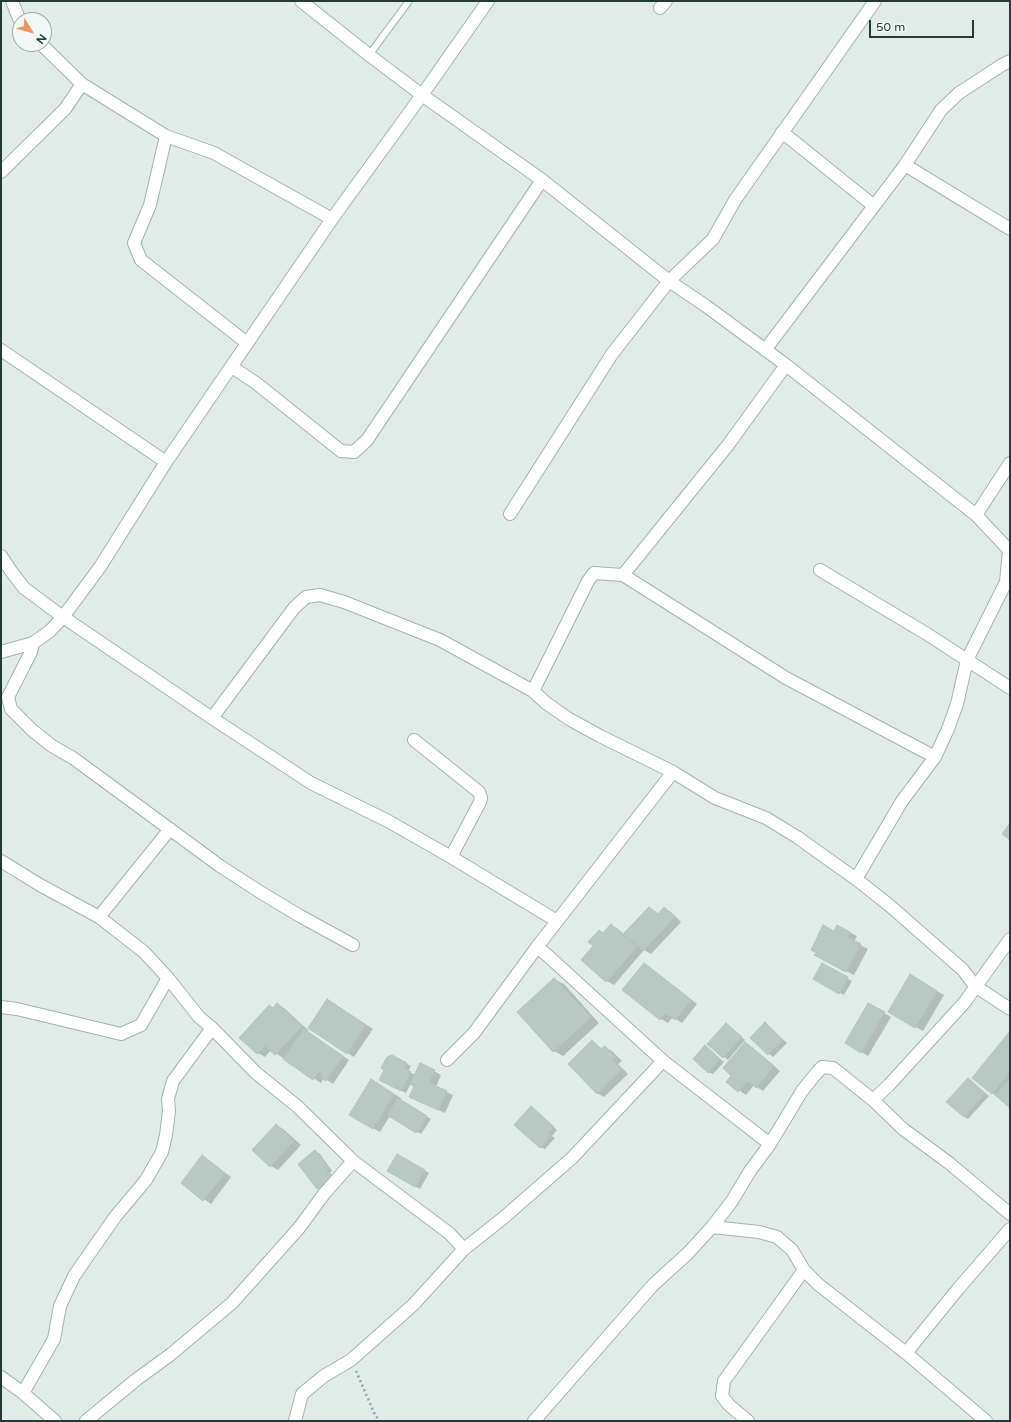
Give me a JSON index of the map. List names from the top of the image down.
{
  "scale_bar": "50 m",
  "north": "bottom right"
}
